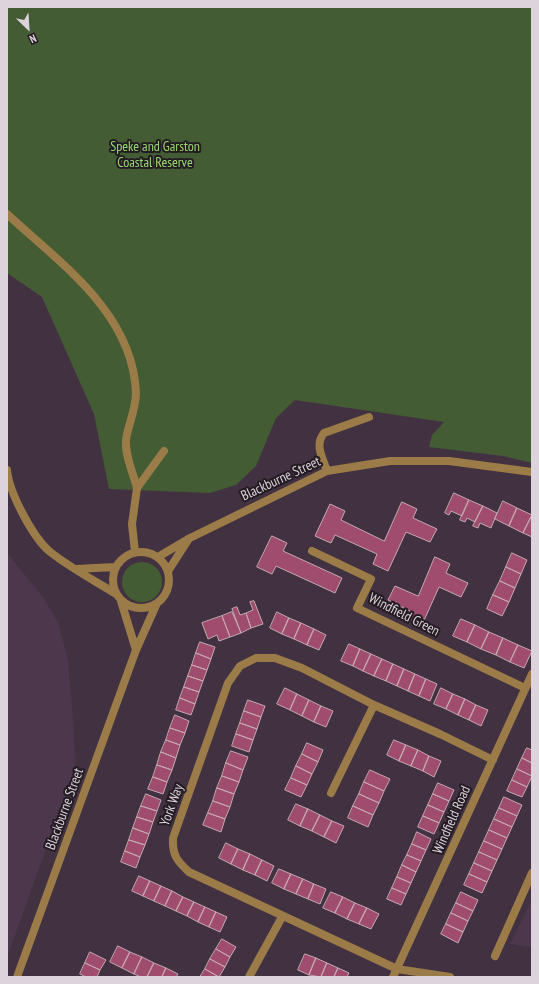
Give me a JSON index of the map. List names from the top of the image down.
{
  "streets": {
    "street": [
      "Blackburne Street",
      "Windfield Green",
      "York Way",
      "Windfield Road"
    ]
  },
  "crossings": [
    ["Windfield Green", "Windfield Road"],
    ["York Way", "Windfield Road"]
  ],
  "parks": ["Speke and Garston Coastal Reserve"],
  "north": "bottom right"
}
